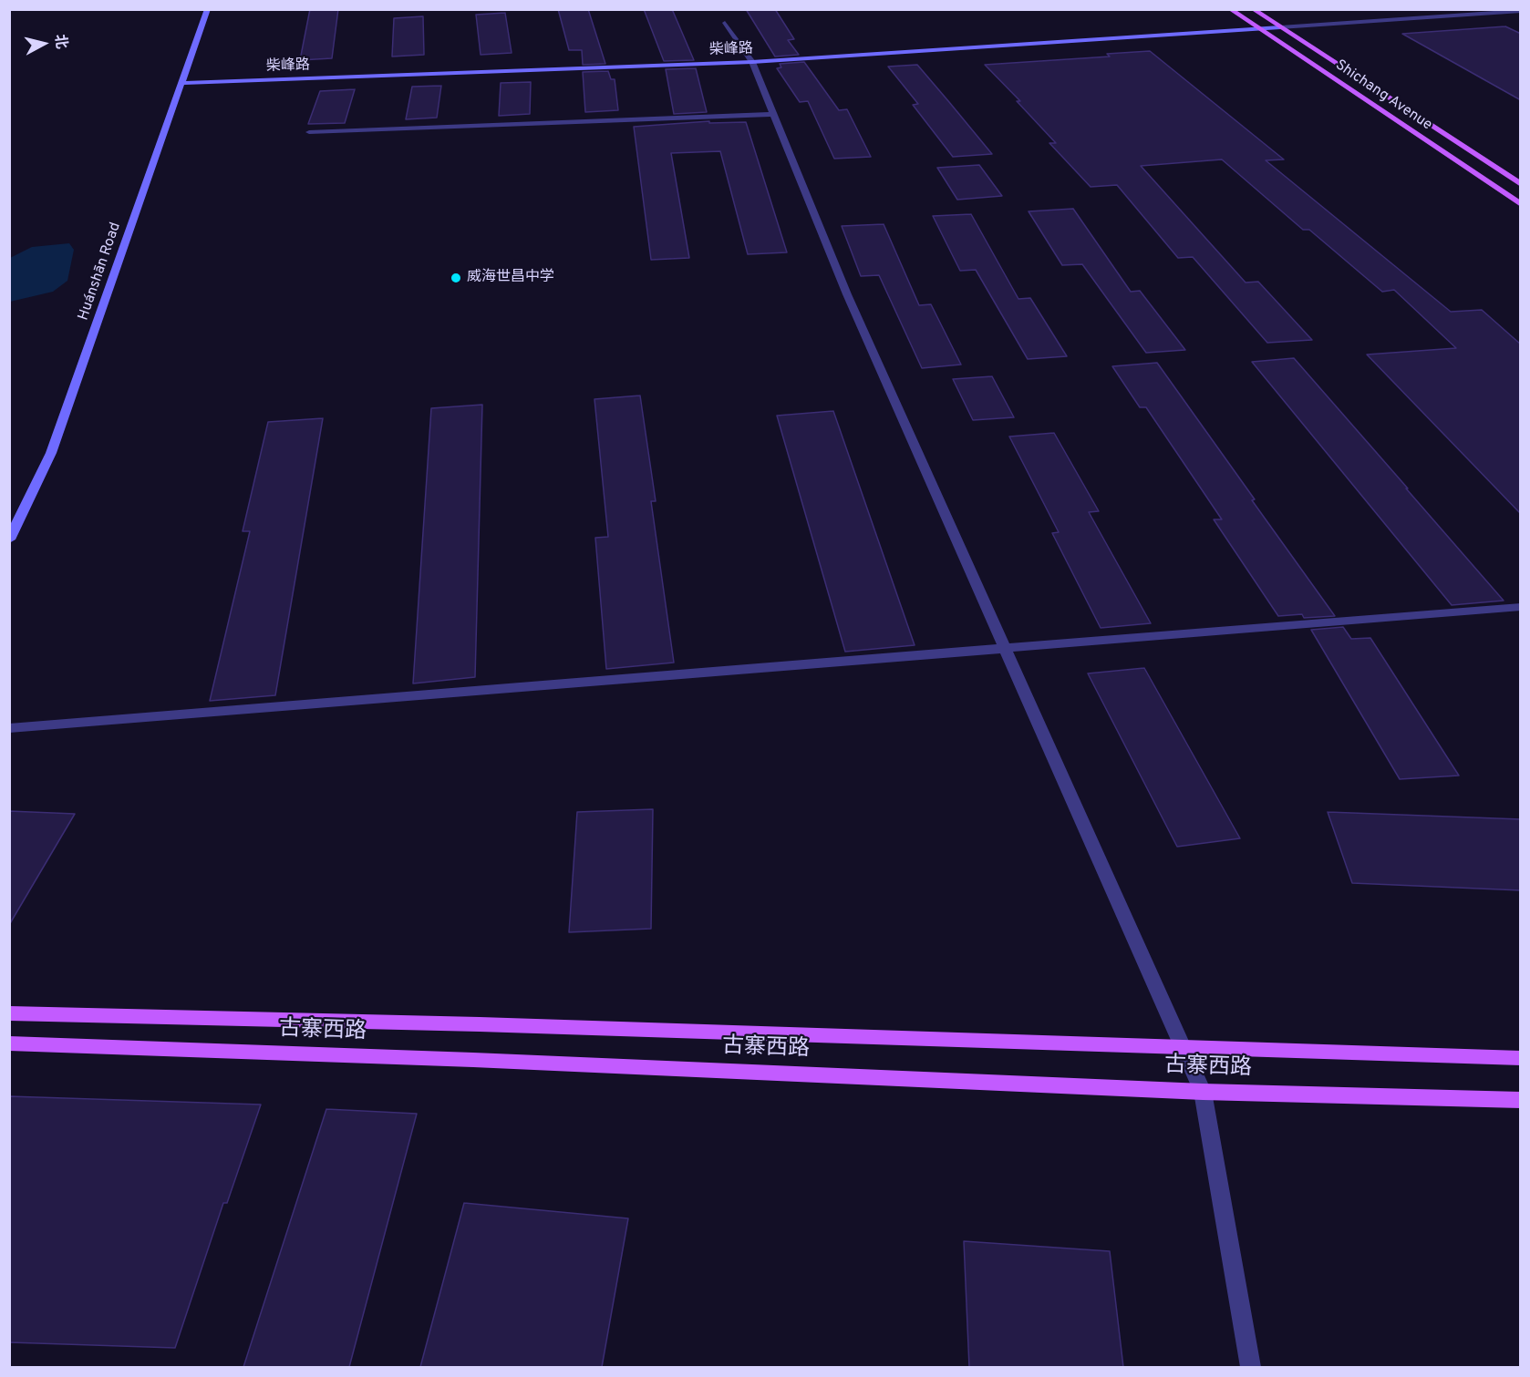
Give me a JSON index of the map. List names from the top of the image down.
{
  "streets": {
    "main road": ["Shichang Avenue", "古寨西路"],
    "street": ["柴峰路", "Huánshān Road"]
  },
  "crossings": [
    ["柴峰路", "Shichang Avenue"],
    ["柴峰路", "Huánshān Road"]
  ],
  "places": ["威海世昌中学"],
  "north": "right"
}
